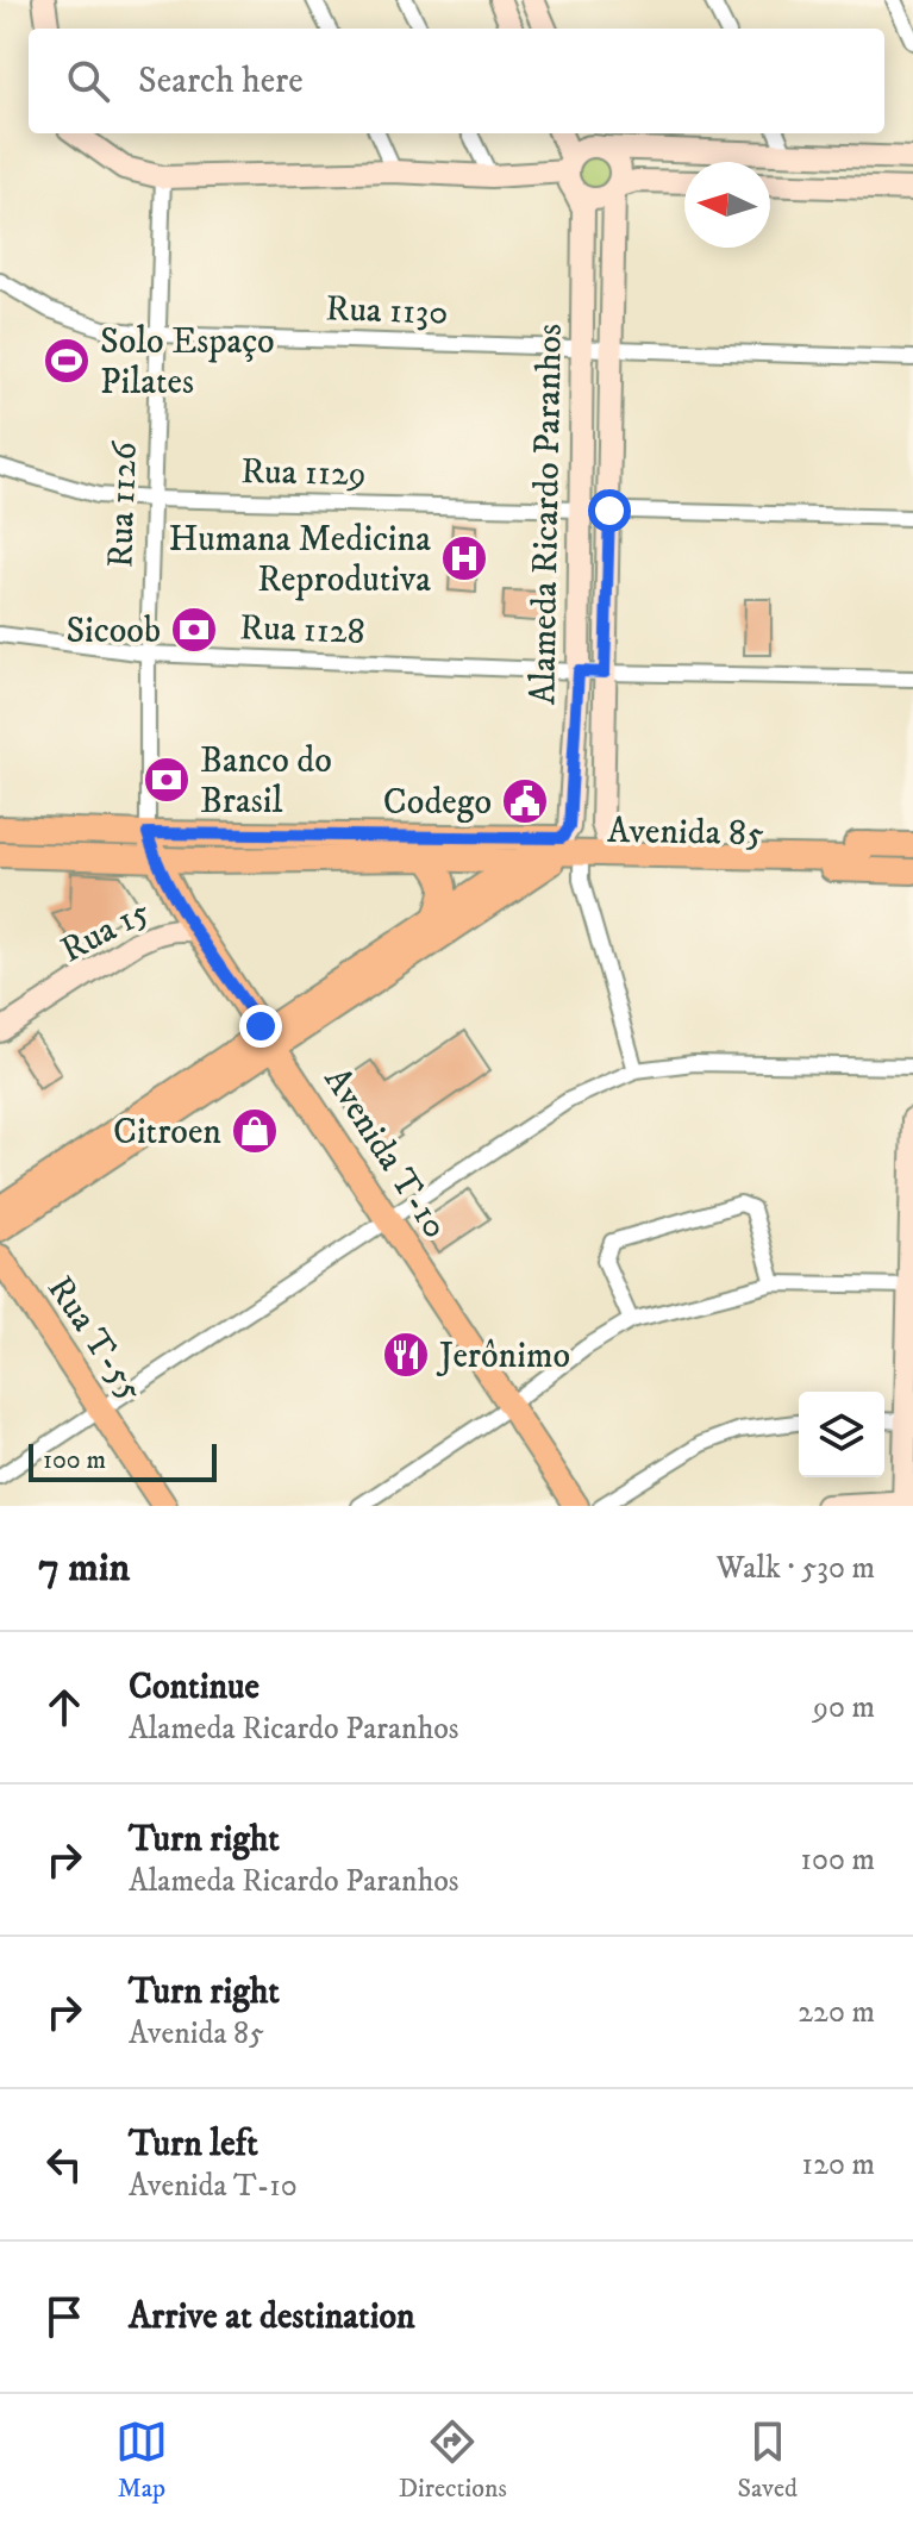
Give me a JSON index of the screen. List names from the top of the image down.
{
  "streets": {
    "main road": [
      "Alameda Ricardo Paranhos",
      "Avenida 85",
      "Rua 15",
      "Avenida T-10",
      "Rua T-55"
    ],
    "street": [
      "Rua 1130",
      "Rua 1129",
      "Rua 1126",
      "Rua 1128"
    ]
  },
  "crossings": [
    ["Rua 1130", "Rua 1126"],
    ["Rua 1130", "Alameda Ricardo Paranhos"],
    ["Rua 1129", "Rua 1126"],
    ["Rua 1129", "Alameda Ricardo Paranhos"],
    ["Rua 1126", "Rua 1128"],
    ["Rua 1126", "Avenida 85"],
    ["Rua 1126", "Avenida T-10"],
    ["Alameda Ricardo Paranhos", "Rua 1128"],
    ["Alameda Ricardo Paranhos", "Avenida 85"],
    ["Avenida 85", "Avenida T-10"],
    ["Rua 15", "Avenida T-10"]
  ],
  "places": {
    "sports": ["Solo Espaço Pilates"],
    "hospital": ["Humana Medicina Reprodutiva"],
    "bank": ["Sicoob", "Banco do Brasil"],
    "public building": ["Codego"],
    "shop": ["Citroen"],
    "restaurant": ["Jerônimo"]
  },
  "scale_bar": "100 m",
  "north": "left",
  "page": {
    "search": "Search here",
    "scale": "100 m",
    "heading": ["7 min", "Walk · 530 m"],
    "list": [
      ["Continue", "Alameda Ricardo Paranhos", "90 m"],
      ["Turn right", "Alameda Ricardo Paranhos", "100 m"],
      ["Turn right", "Avenida 85", "220 m"],
      ["Turn left", "Avenida T-10", "120 m"],
      "Arrive at destination"
    ],
    "nav": ["Map", "Directions", "Saved"]
  }
}
